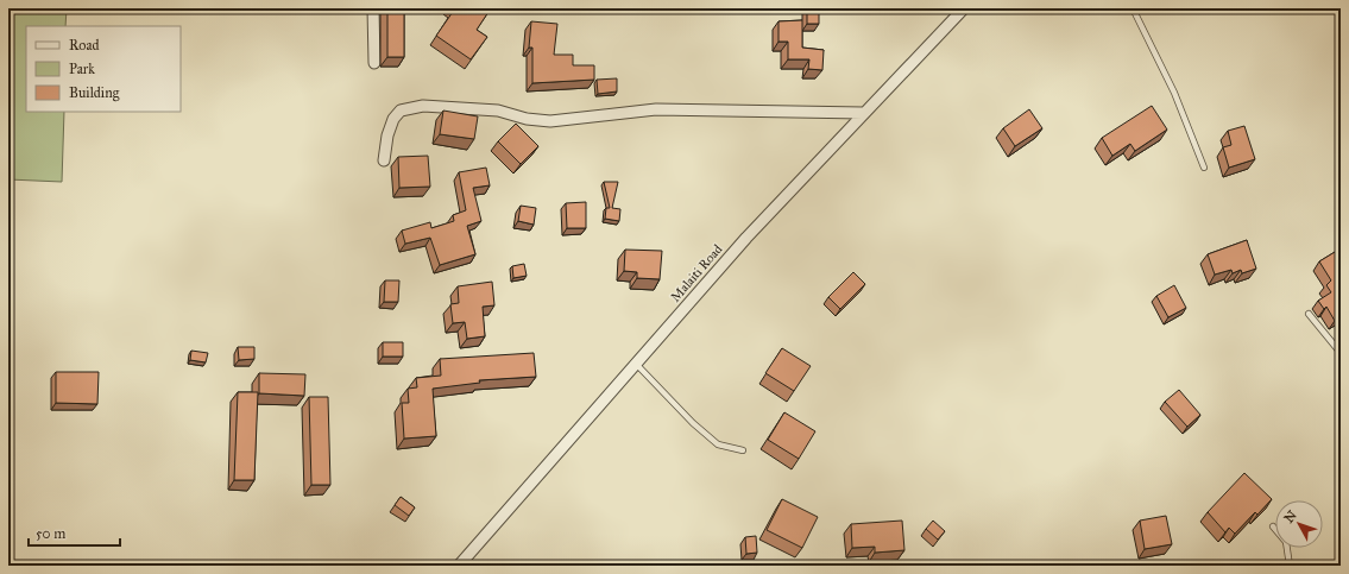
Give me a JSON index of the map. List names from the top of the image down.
{
  "streets": {
    "street": ["Malaiti Road"]
  },
  "legend": ["Road", "Park", "Building"],
  "scale_bar": "50 m",
  "north": "top left"
}
